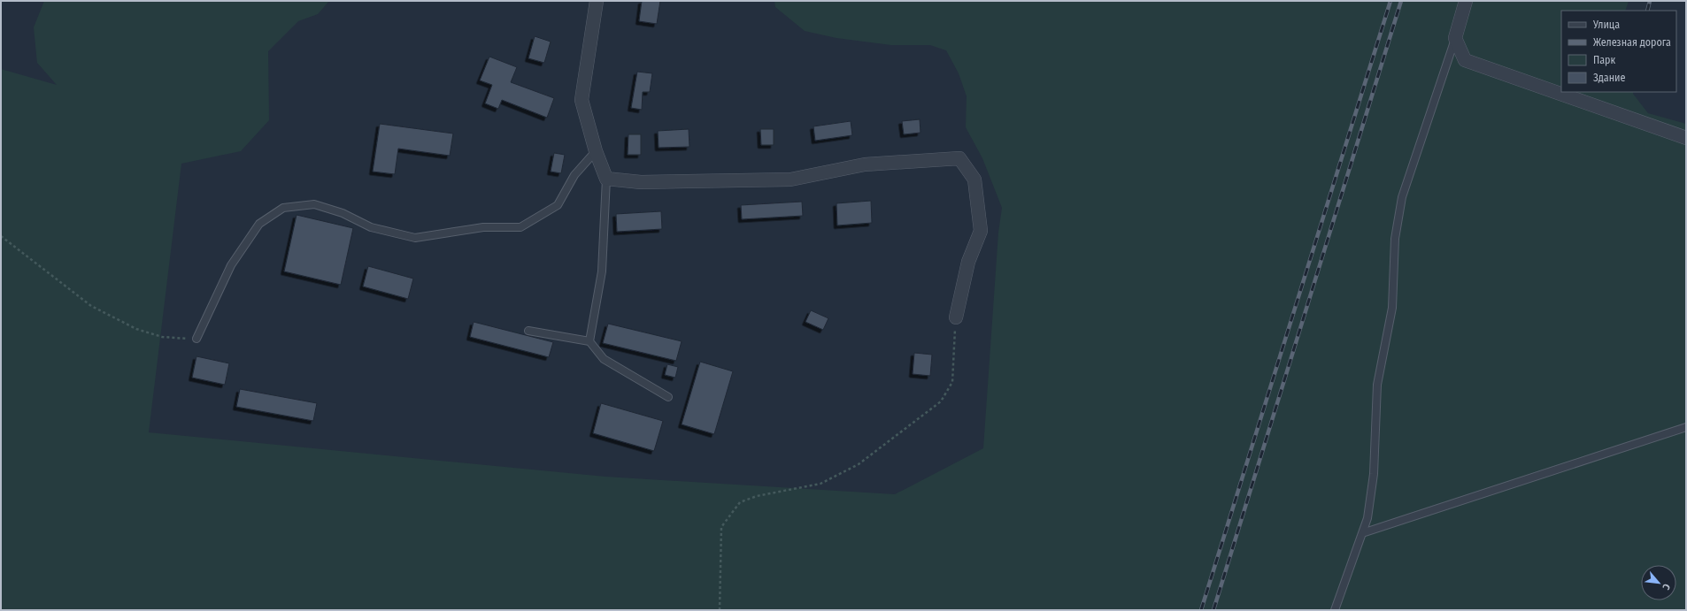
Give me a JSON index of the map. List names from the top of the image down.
{
  "legend": [
    "Улица",
    "Железная дорога",
    "Парк",
    "Здание"
  ],
  "north": "bottom right"
}
